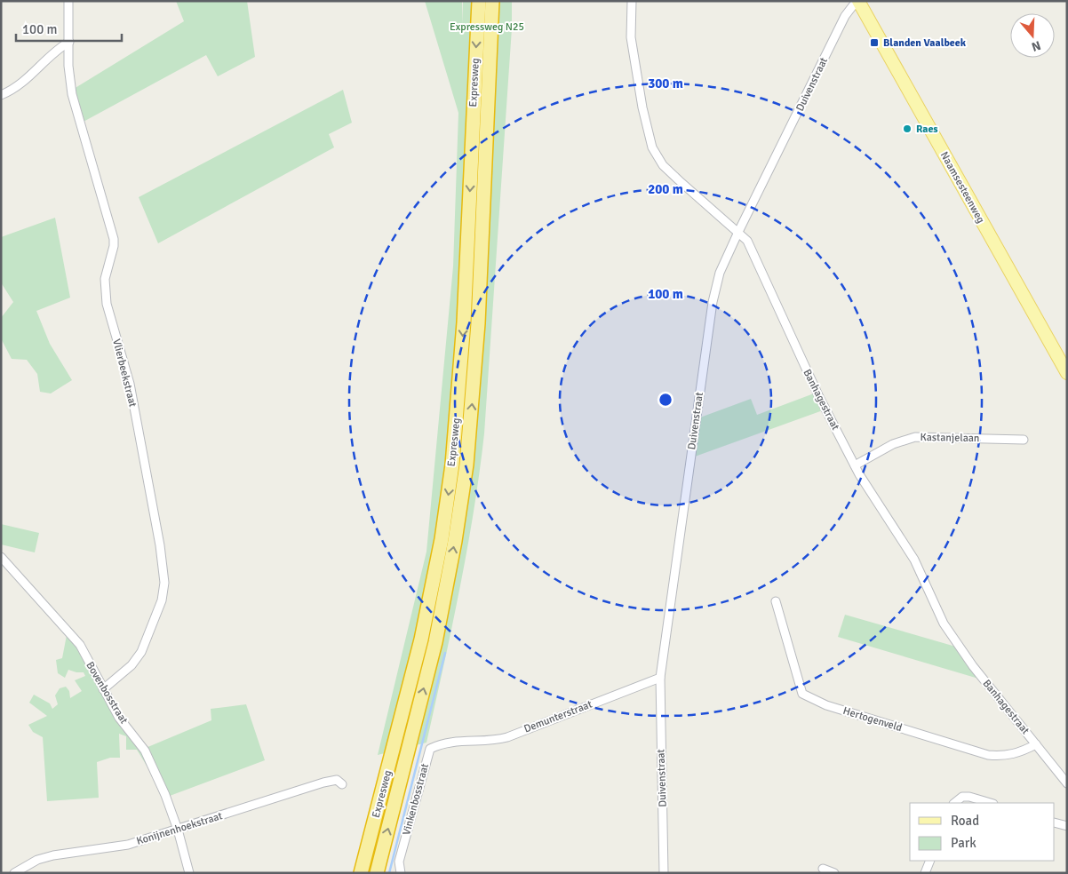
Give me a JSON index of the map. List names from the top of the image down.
{
  "streets": {
    "highway": ["Expresweg"],
    "main road": ["Naamsesteenweg"],
    "street": [
      "Duivenstraat",
      "Vlierbeekstraat",
      "Banhagestraat",
      "Kastanjelaan",
      "Bovenbosstraat",
      "Demunterstraat",
      "Hertogenveld",
      "Vinkenbosstraat",
      "Konijnenhoekstraat"
    ]
  },
  "crossings": [
    ["Duivenstraat", "Naamsesteenweg"],
    ["Duivenstraat", "Banhagestraat"],
    ["Duivenstraat", "Demunterstraat"],
    ["Vlierbeekstraat", "Bovenbosstraat"],
    ["Banhagestraat", "Kastanjelaan"],
    ["Banhagestraat", "Hertogenveld"],
    ["Bovenbosstraat", "Konijnenhoekstraat"],
    ["Demunterstraat", "Vinkenbosstraat"]
  ],
  "parks": ["Expressweg N25"],
  "places": {
    "transit": ["Blanden Vaalbeek"],
    "other": ["Raes"]
  },
  "legend": ["Road", "Park"],
  "scale_bar": "100 m",
  "north": "bottom",
  "rings": ["300 m", "200 m", "100 m"]
}
